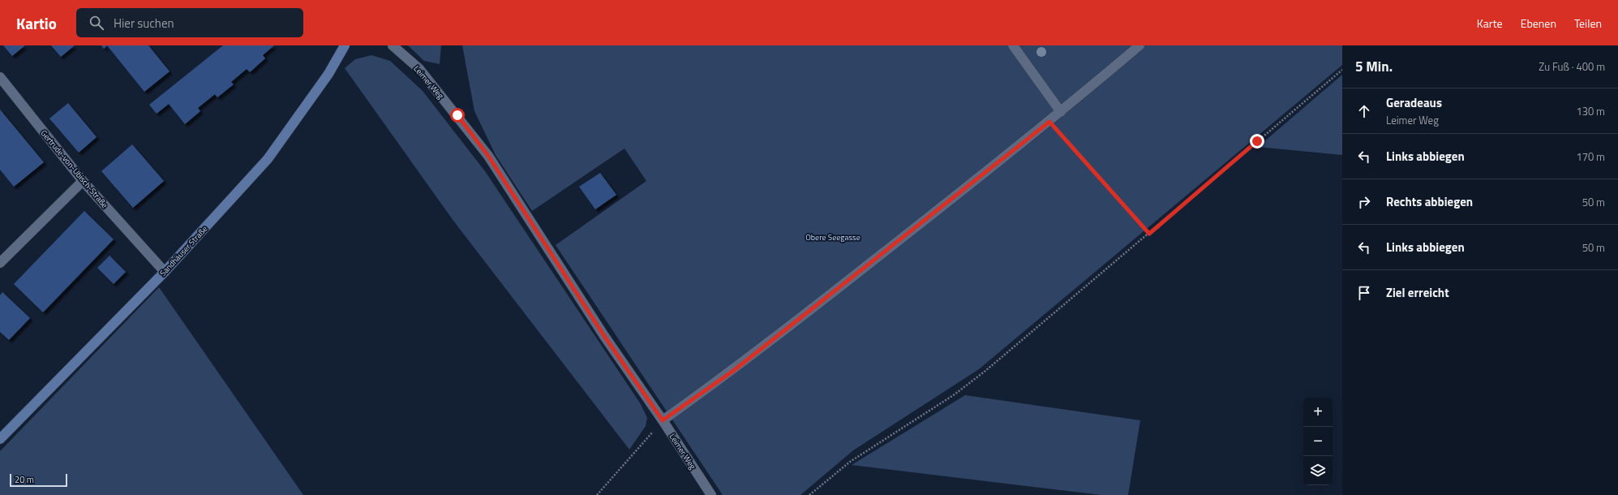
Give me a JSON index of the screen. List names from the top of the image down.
{
  "streets": {
    "street": ["Leimer Weg", "Gertrude-von-Ubisch-Straße", "Sandhäuser Straße"]
  },
  "crossings": [
    ["Gertrude-von-Ubisch-Straße", "Sandhäuser Straße"]
  ],
  "parks": ["Obere Seegasse"],
  "scale_bar": "20 m",
  "page": {
    "header": "Kartio",
    "search": "Hier suchen",
    "nav": ["Karte", "Ebenen", "Teilen"],
    "heading": ["5 Min.", "Zu Fuß · 400 m"],
    "list": [
      ["Geradeaus", "Leimer Weg", "130 m"],
      ["Links abbiegen", "170 m"],
      ["Rechts abbiegen", "50 m"],
      ["Links abbiegen", "50 m"],
      "Ziel erreicht"
    ],
    "map_buttons": ["+", "−"],
    "scale": "20 m"
  }
}
